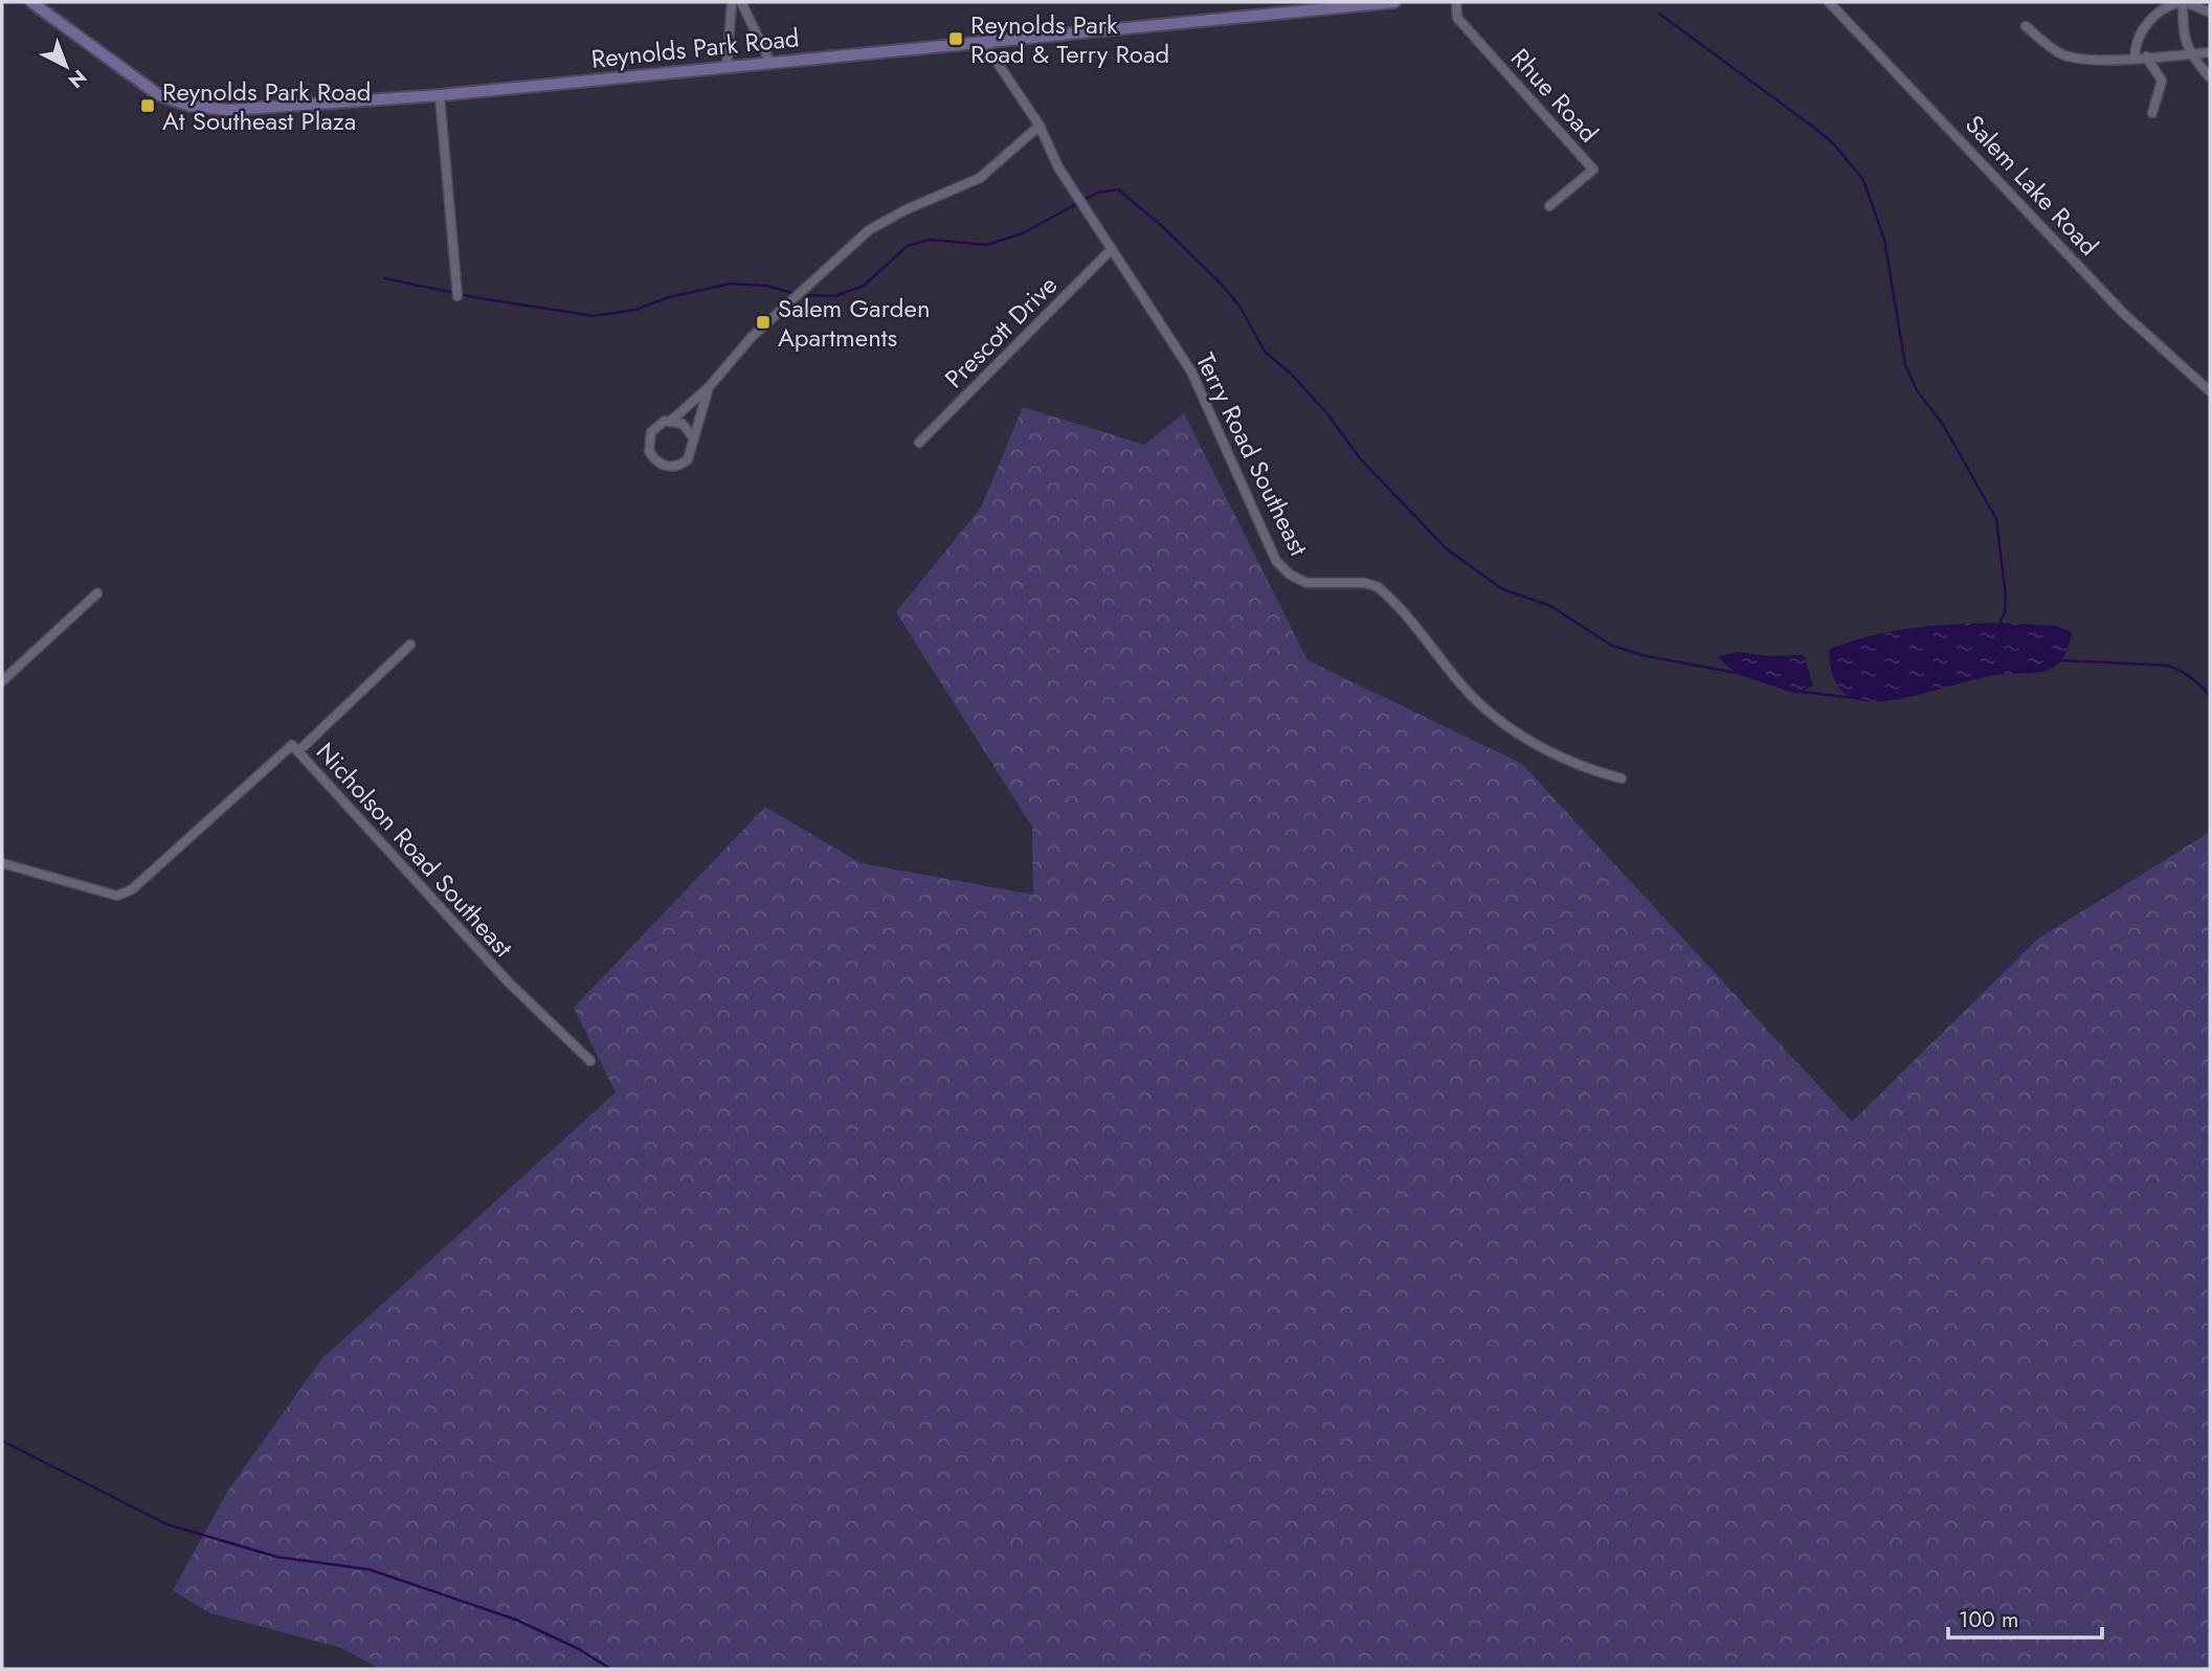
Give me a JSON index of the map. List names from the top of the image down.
{
  "streets": {
    "main road": ["Reynolds Park Road"],
    "street": [
      "Rhue Road",
      "Salem Lake Road",
      "Prescott Drive",
      "Terry Road Southeast",
      "Nicholson Road Southeast"
    ]
  },
  "crossings": [
    ["Reynolds Park Road", "Terry Road Southeast"],
    ["Prescott Drive", "Terry Road Southeast"]
  ],
  "places": {
    "transit": ["Reynolds Park Road & Terry Road", "Reynolds Park Road At Southeast Plaza", "Salem Garden Apartments"]
  },
  "scale_bar": "100 m",
  "north": "bottom right"
}
